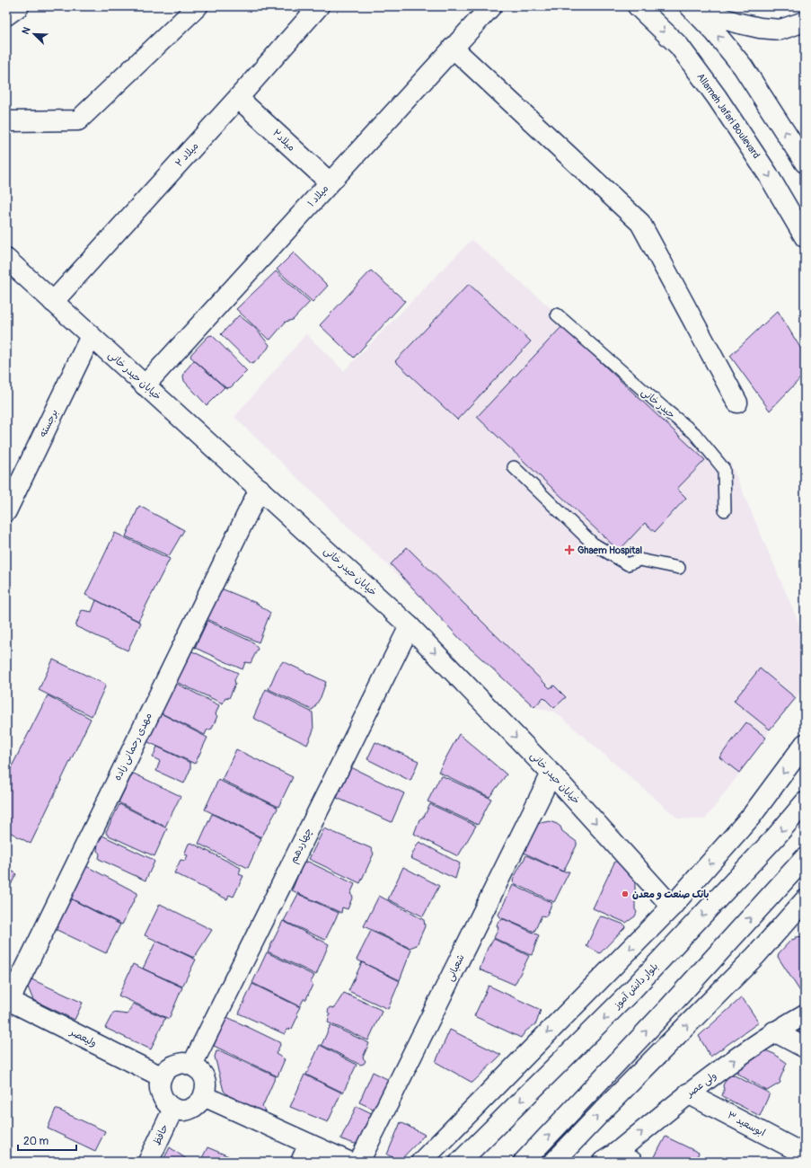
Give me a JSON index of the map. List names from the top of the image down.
{
  "streets": {
    "street": [
      "Allameh Jafari Boulevard",
      "میلاد۲",
      "میلاد ۲",
      "میلاد ۱",
      "خیابان حیدر خانی",
      "برجسته",
      "مهدی رحمانی زاده",
      "چهاردهم",
      "شعبانی",
      "بلوار دانش آموز",
      "ولیعصر",
      "ولی عصر",
      "ابوسعید ۳",
      "حافظ"
    ],
    "lane": ["حیدر خانی"]
  },
  "crossings": [
    ["میلاد۲", "میلاد ۲"],
    ["میلاد۲", "میلاد ۱"],
    ["میلاد ۲", "خیابان حیدر خانی"],
    ["میلاد ۱", "خیابان حیدر خانی"],
    ["خیابان حیدر خانی", "برجسته"],
    ["خیابان حیدر خانی", "مهدی رحمانی زاده"],
    ["خیابان حیدر خانی", "چهاردهم"],
    ["خیابان حیدر خانی", "شعبانی"],
    ["مهدی رحمانی زاده", "ولیعصر"],
    ["چهاردهم", "ولیعصر"],
    ["چهاردهم", "حافظ"],
    ["ولیعصر", "حافظ"],
    ["ولی عصر", "ابوسعید ۳"]
  ],
  "one_way": ["خیابان حیدر خانی"],
  "places": {
    "health": ["Ghaem Hospital"],
    "other": ["بانک صنعت و معدن"]
  },
  "scale_bar": "20 m",
  "north": "top left"
}
